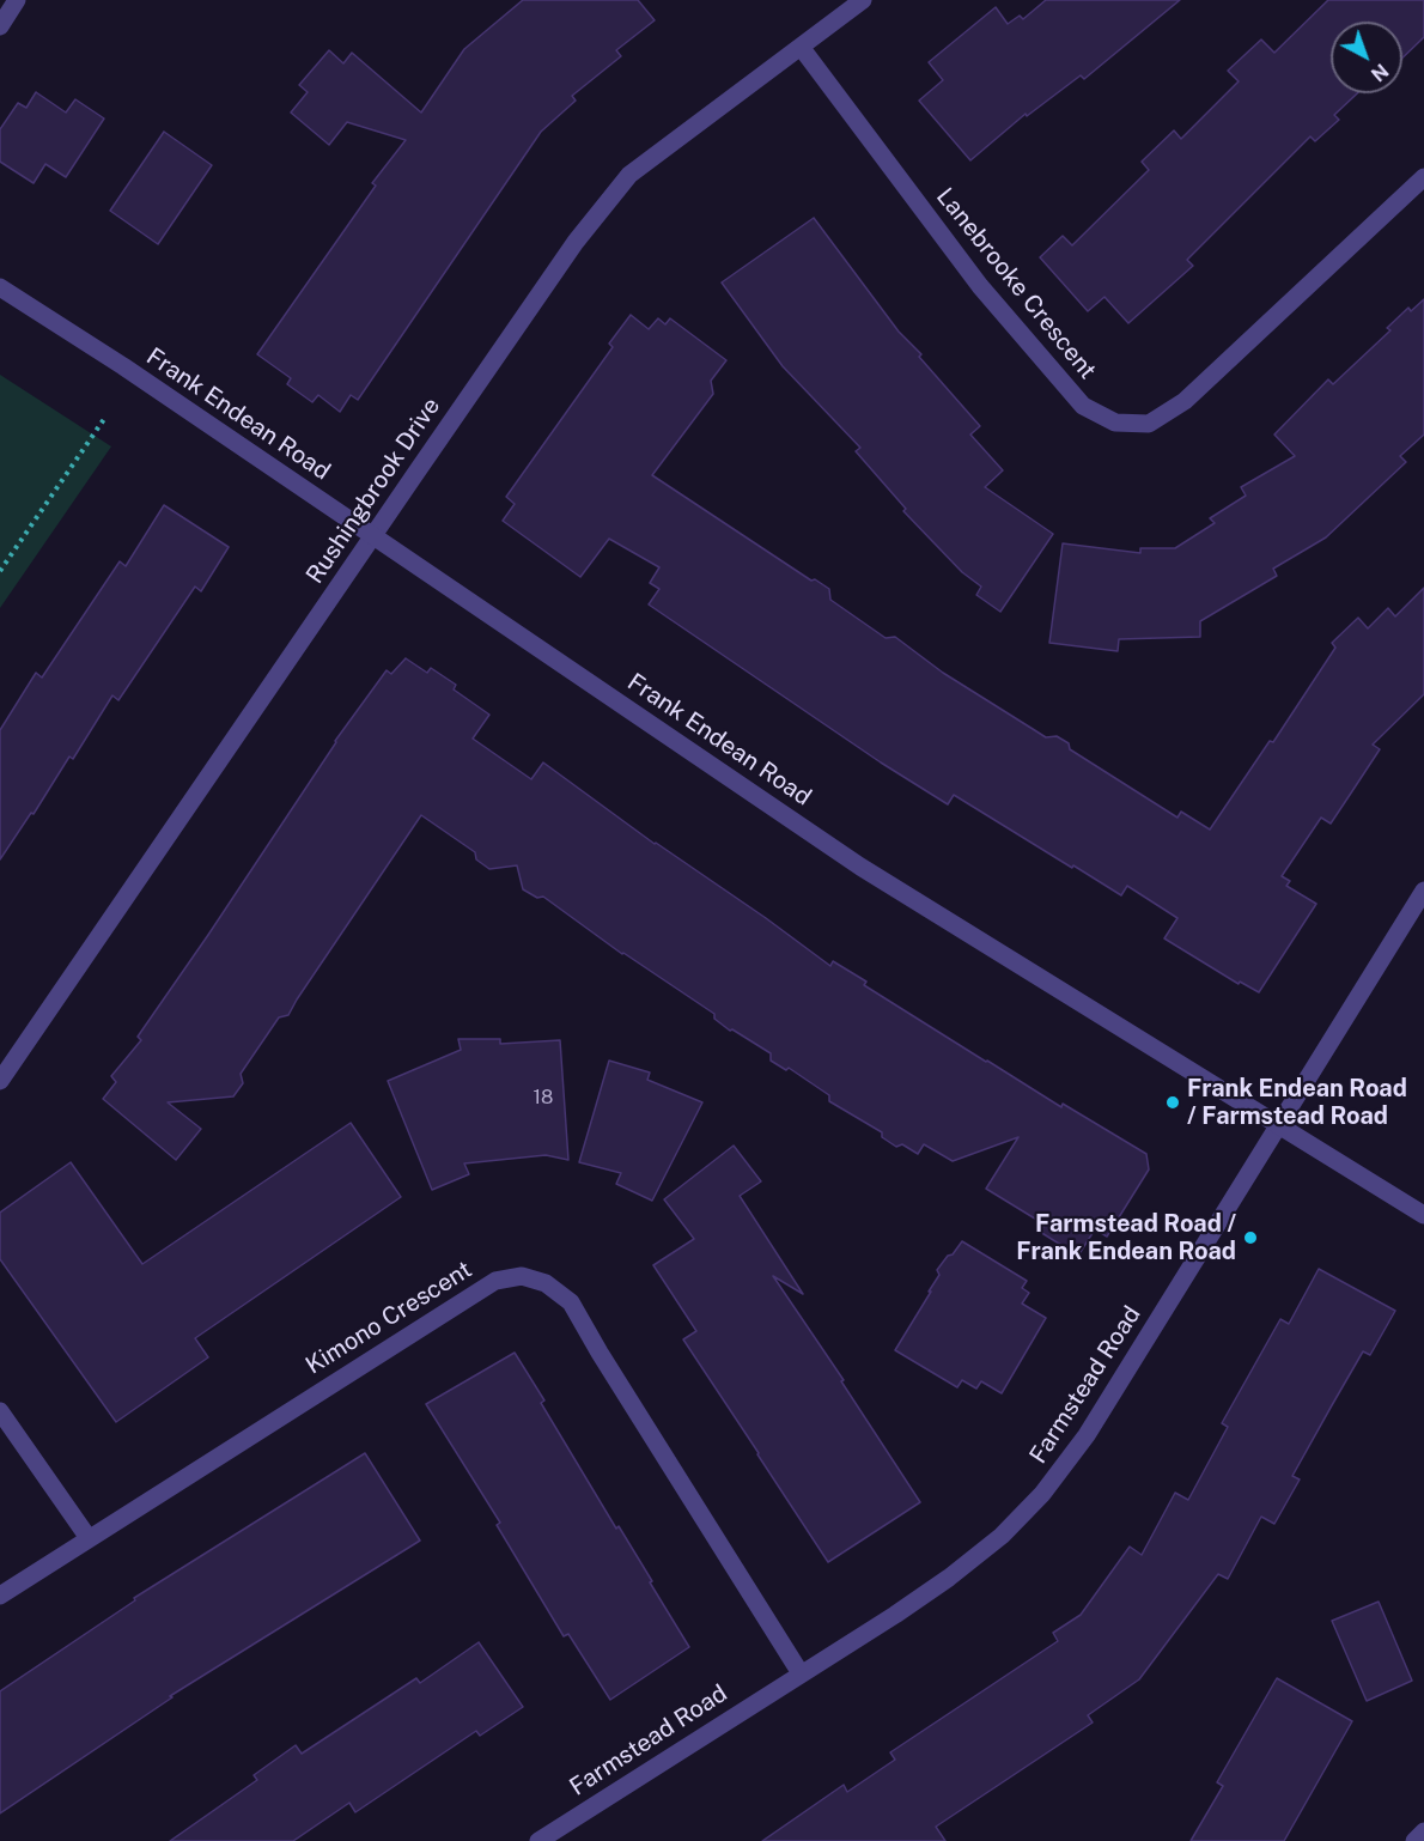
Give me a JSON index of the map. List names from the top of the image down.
{
  "streets": {
    "street": [
      "Lanebrooke Crescent",
      "Frank Endean Road",
      "Rushingbrook Drive",
      "Kimono Crescent",
      "Farmstead Road"
    ]
  },
  "crossings": [
    ["Lanebrooke Crescent", "Rushingbrook Drive"],
    ["Frank Endean Road", "Rushingbrook Drive"],
    ["Frank Endean Road", "Farmstead Road"],
    ["Kimono Crescent", "Farmstead Road"]
  ],
  "places": ["Frank Endean Road / Farmstead Road", "Farmstead Road / Frank Endean Road"],
  "house_numbers": ["18"],
  "north": "bottom right"
}
